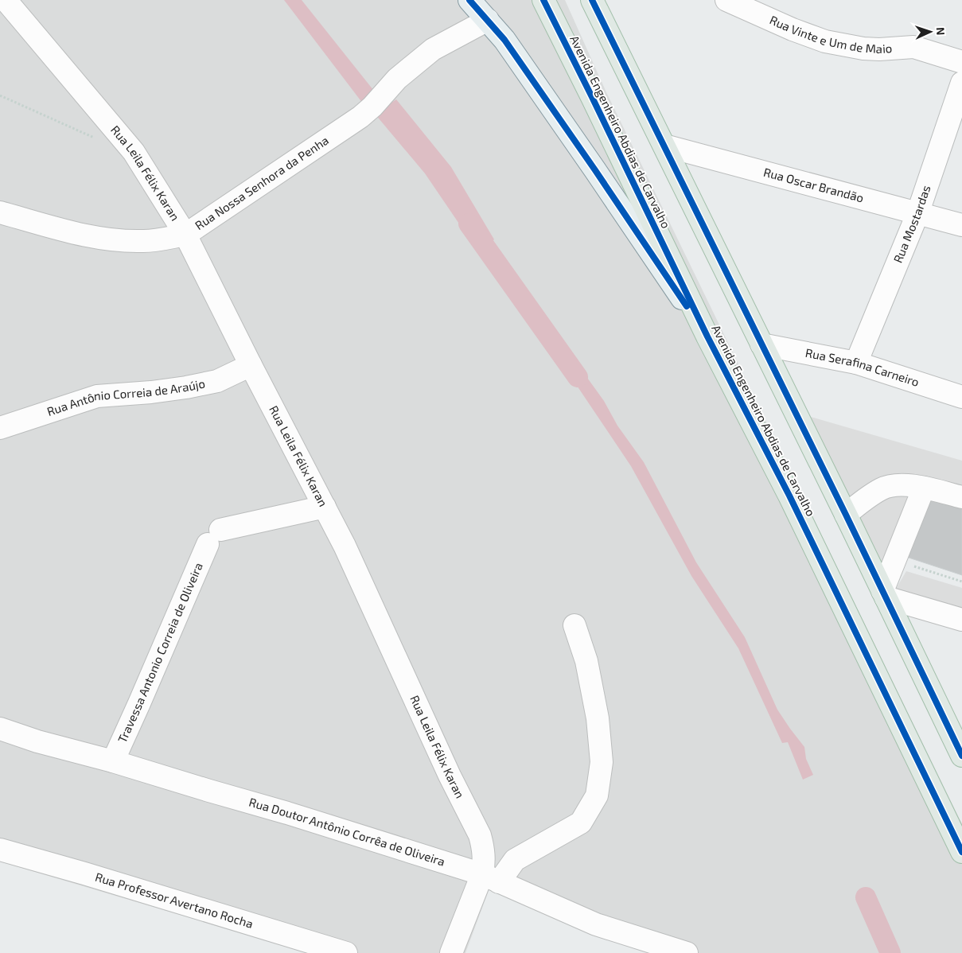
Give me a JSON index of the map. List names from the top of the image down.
{
  "streets": {
    "highway": ["Avenida Engenheiro Abdias de Carvalho"],
    "street": [
      "Rua Vinte e Um de Maio",
      "Rua Leila Félix Karan",
      "Rua Nossa Senhora da Penha",
      "Rua Oscar Brandão",
      "Rua Mostardas",
      "Rua Serafina Carneiro",
      "Rua Antônio Correia de Araújo",
      "Travessa Antonio Correia de Oliveira",
      "Rua Doutor Antônio Corrêa de Oliveira",
      "Rua Professor Avertano Rocha"
    ]
  },
  "crossings": [
    ["Rua Leila Félix Karan", "Rua Nossa Senhora da Penha"],
    ["Rua Leila Félix Karan", "Rua Antônio Correia de Araújo"],
    ["Rua Leila Félix Karan", "Travessa Antonio Correia de Oliveira"],
    ["Rua Leila Félix Karan", "Rua Doutor Antônio Corrêa de Oliveira"],
    ["Rua Oscar Brandão", "Rua Mostardas"],
    ["Rua Mostardas", "Rua Serafina Carneiro"],
    ["Travessa Antonio Correia de Oliveira", "Rua Doutor Antônio Corrêa de Oliveira"]
  ],
  "north": "right"
}
